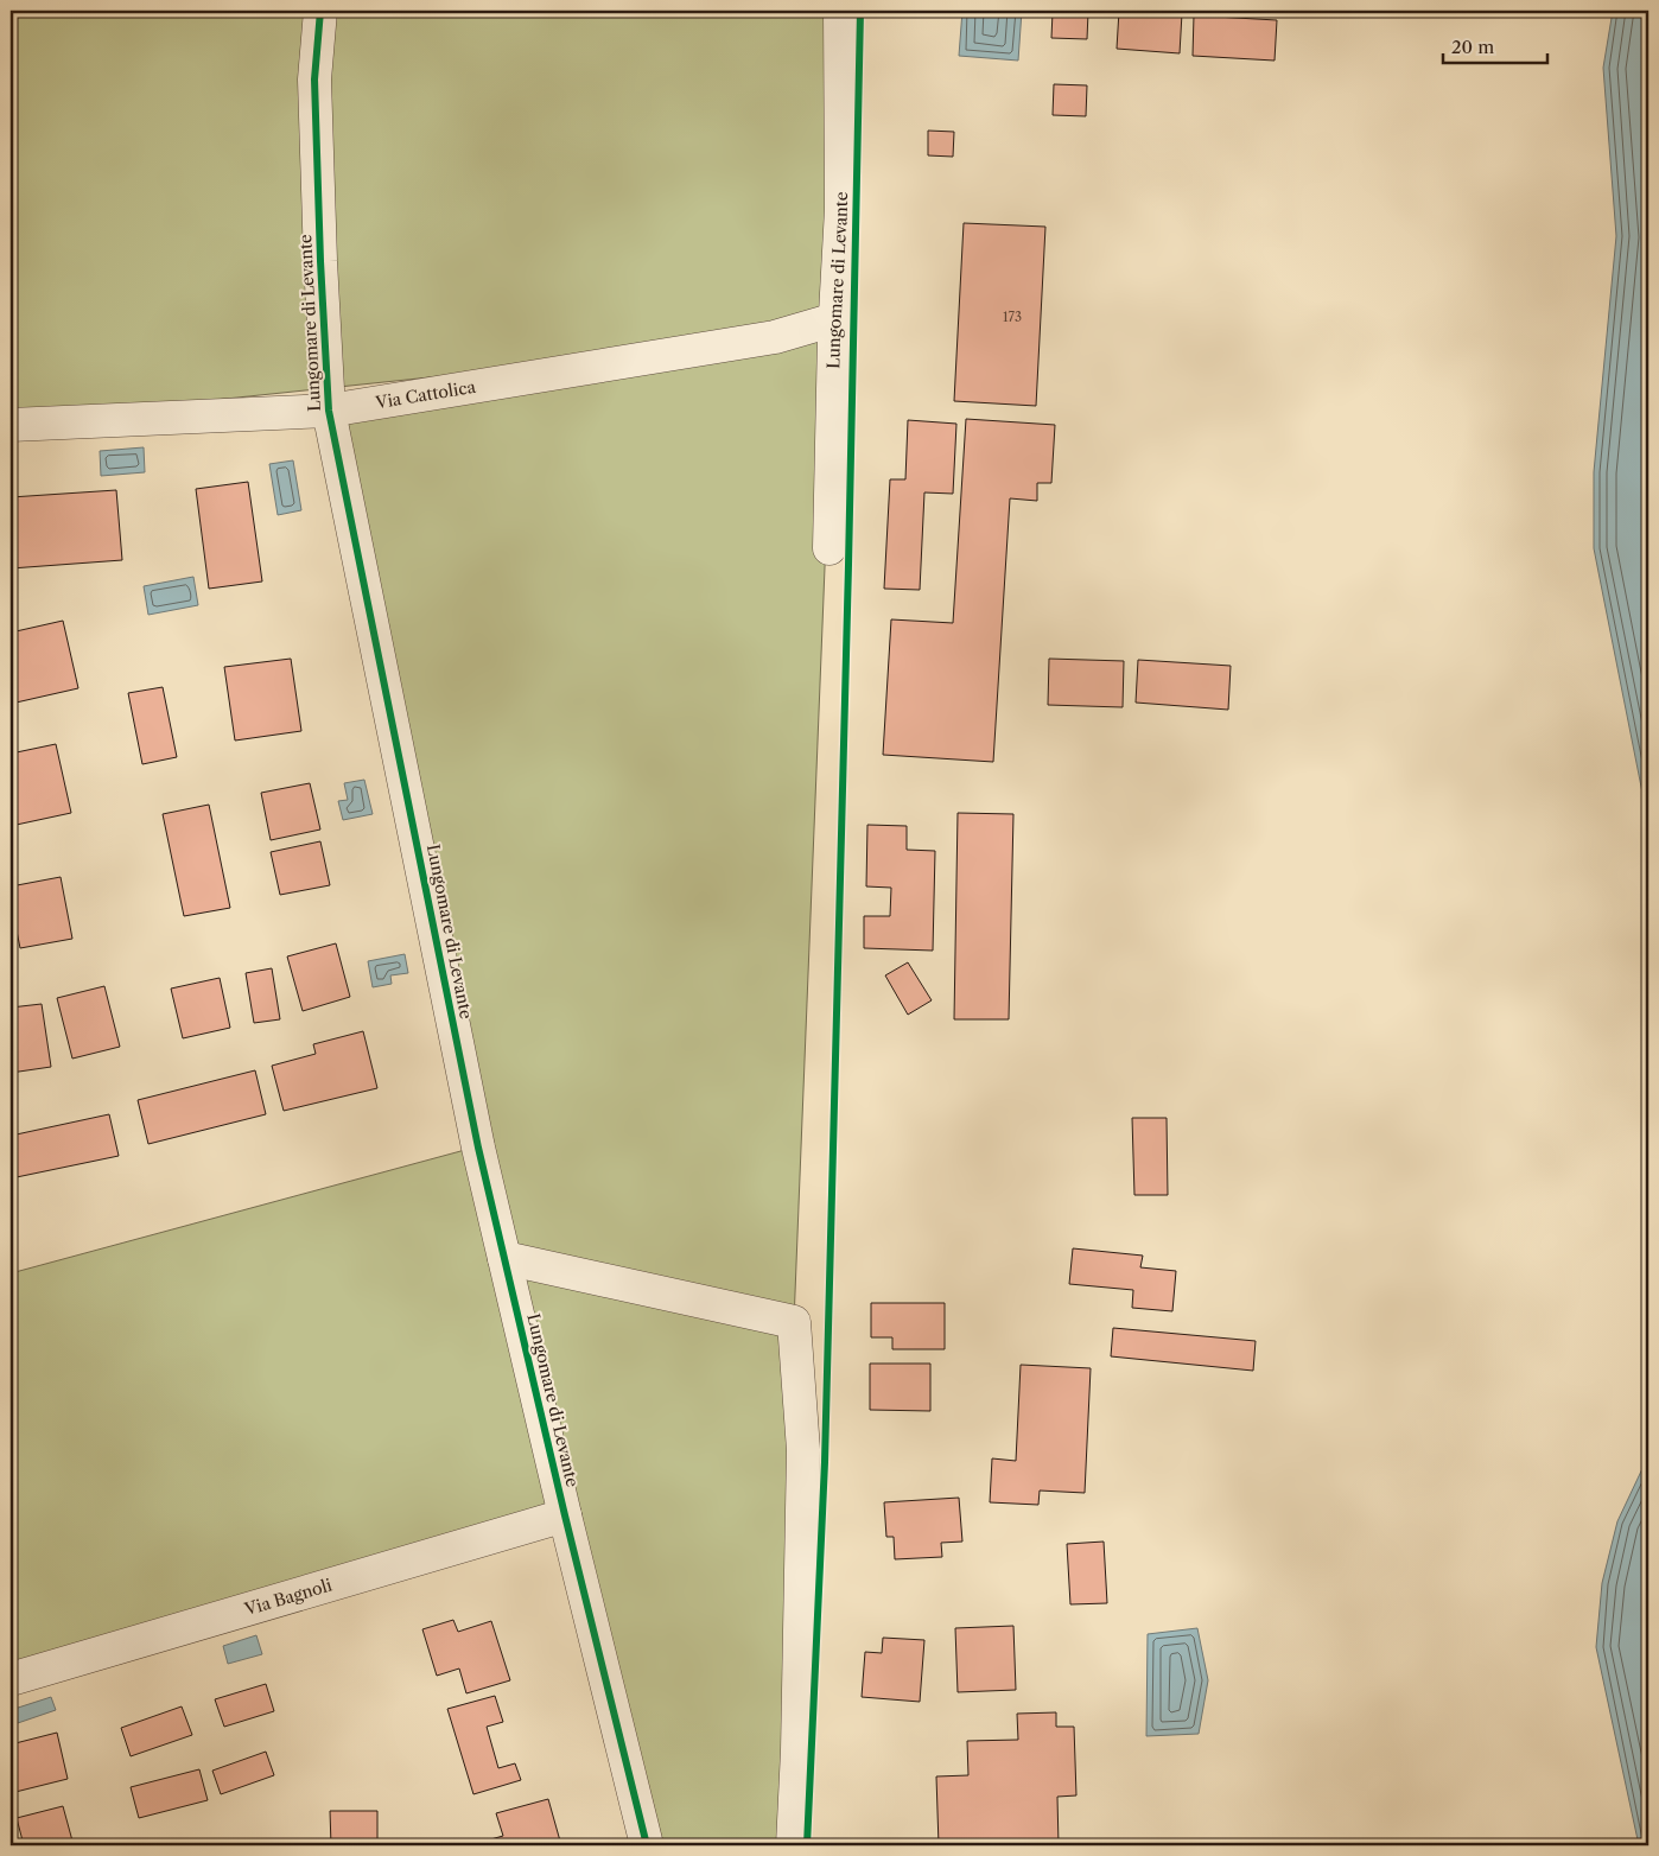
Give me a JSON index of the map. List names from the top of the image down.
{
  "streets": {
    "street": ["Lungomare di Levante", "Via Cattolica", "Via Bagnoli"]
  },
  "crossings": [
    ["Lungomare di Levante", "Via Cattolica"],
    ["Lungomare di Levante", "Via Bagnoli"]
  ],
  "house_numbers": ["173"],
  "scale_bar": "20 m"
}
